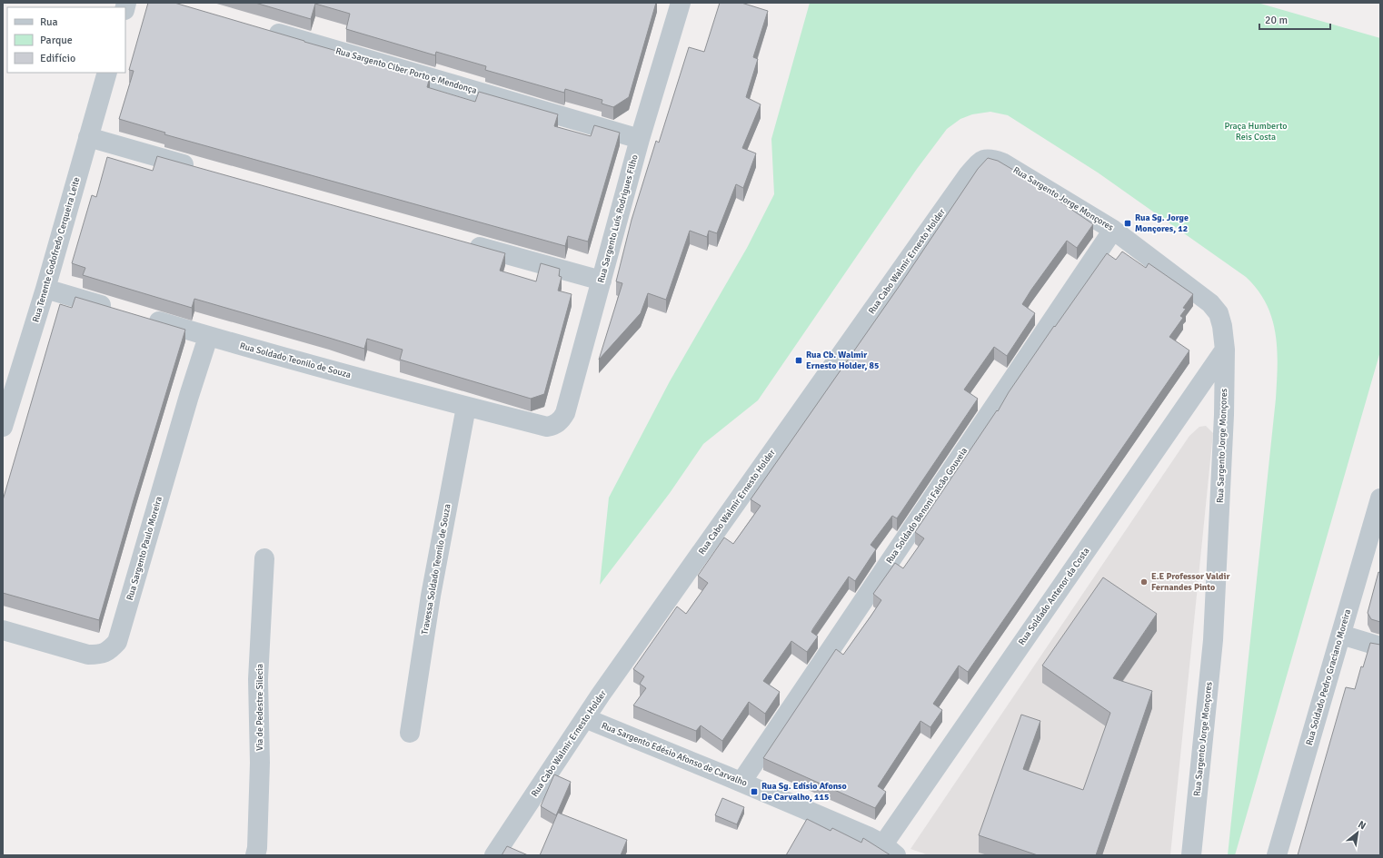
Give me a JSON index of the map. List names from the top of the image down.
{
  "streets": {
    "street": [
      "Rua Sargento Ciber Porto e Mendonça",
      "Rua Sargento Jorge Monçores",
      "Rua Sargento Luís Rodrigues Filho",
      "Rua Tenente Godofredo Cerqueira Leite",
      "Rua Cabo Walmir Ernesto Holder",
      "Rua Soldado Teonilo de Souza",
      "Rua Soldado Benoni Falcão Gouveia",
      "Rua Sargento Paulo Moreira",
      "Travessa Soldado Teonilo de Souza",
      "Rua Soldado Antenor da Costa",
      "Rua Soldado Pedro Graciano Moreira",
      "Via de Pedestre Silecia",
      "Rua Sargento Edésio Afonso de Carvalho"
    ]
  },
  "crossings": [
    ["Rua Sargento Ciber Porto e Mendonça", "Rua Sargento Luís Rodrigues Filho"],
    ["Rua Sargento Jorge Monçores", "Rua Cabo Walmir Ernesto Holder"],
    ["Rua Sargento Jorge Monçores", "Rua Soldado Benoni Falcão Gouveia"],
    ["Rua Sargento Jorge Monçores", "Rua Soldado Antenor da Costa"],
    ["Rua Sargento Luís Rodrigues Filho", "Rua Soldado Teonilo de Souza"],
    ["Rua Cabo Walmir Ernesto Holder", "Rua Sargento Edésio Afonso de Carvalho"],
    ["Rua Soldado Teonilo de Souza", "Rua Sargento Paulo Moreira"],
    ["Rua Soldado Teonilo de Souza", "Travessa Soldado Teonilo de Souza"],
    ["Rua Soldado Benoni Falcão Gouveia", "Rua Sargento Edésio Afonso de Carvalho"],
    ["Rua Soldado Antenor da Costa", "Rua Sargento Edésio Afonso de Carvalho"]
  ],
  "parks": ["Praça Humberto Reis Costa"],
  "places": {
    "transit": ["Rua Sg. Jorge Monçores, 12", "Rua Cb. Walmir Ernesto Holder, 85", "Rua Sg. Edísio Afonso De Carvalho, 115"],
    "other": ["E.E Professor Valdir Fernandes Pinto"]
  },
  "legend": ["Rua", "Parque", "Edifício"],
  "scale_bar": "20 m",
  "north": "top right"
}
